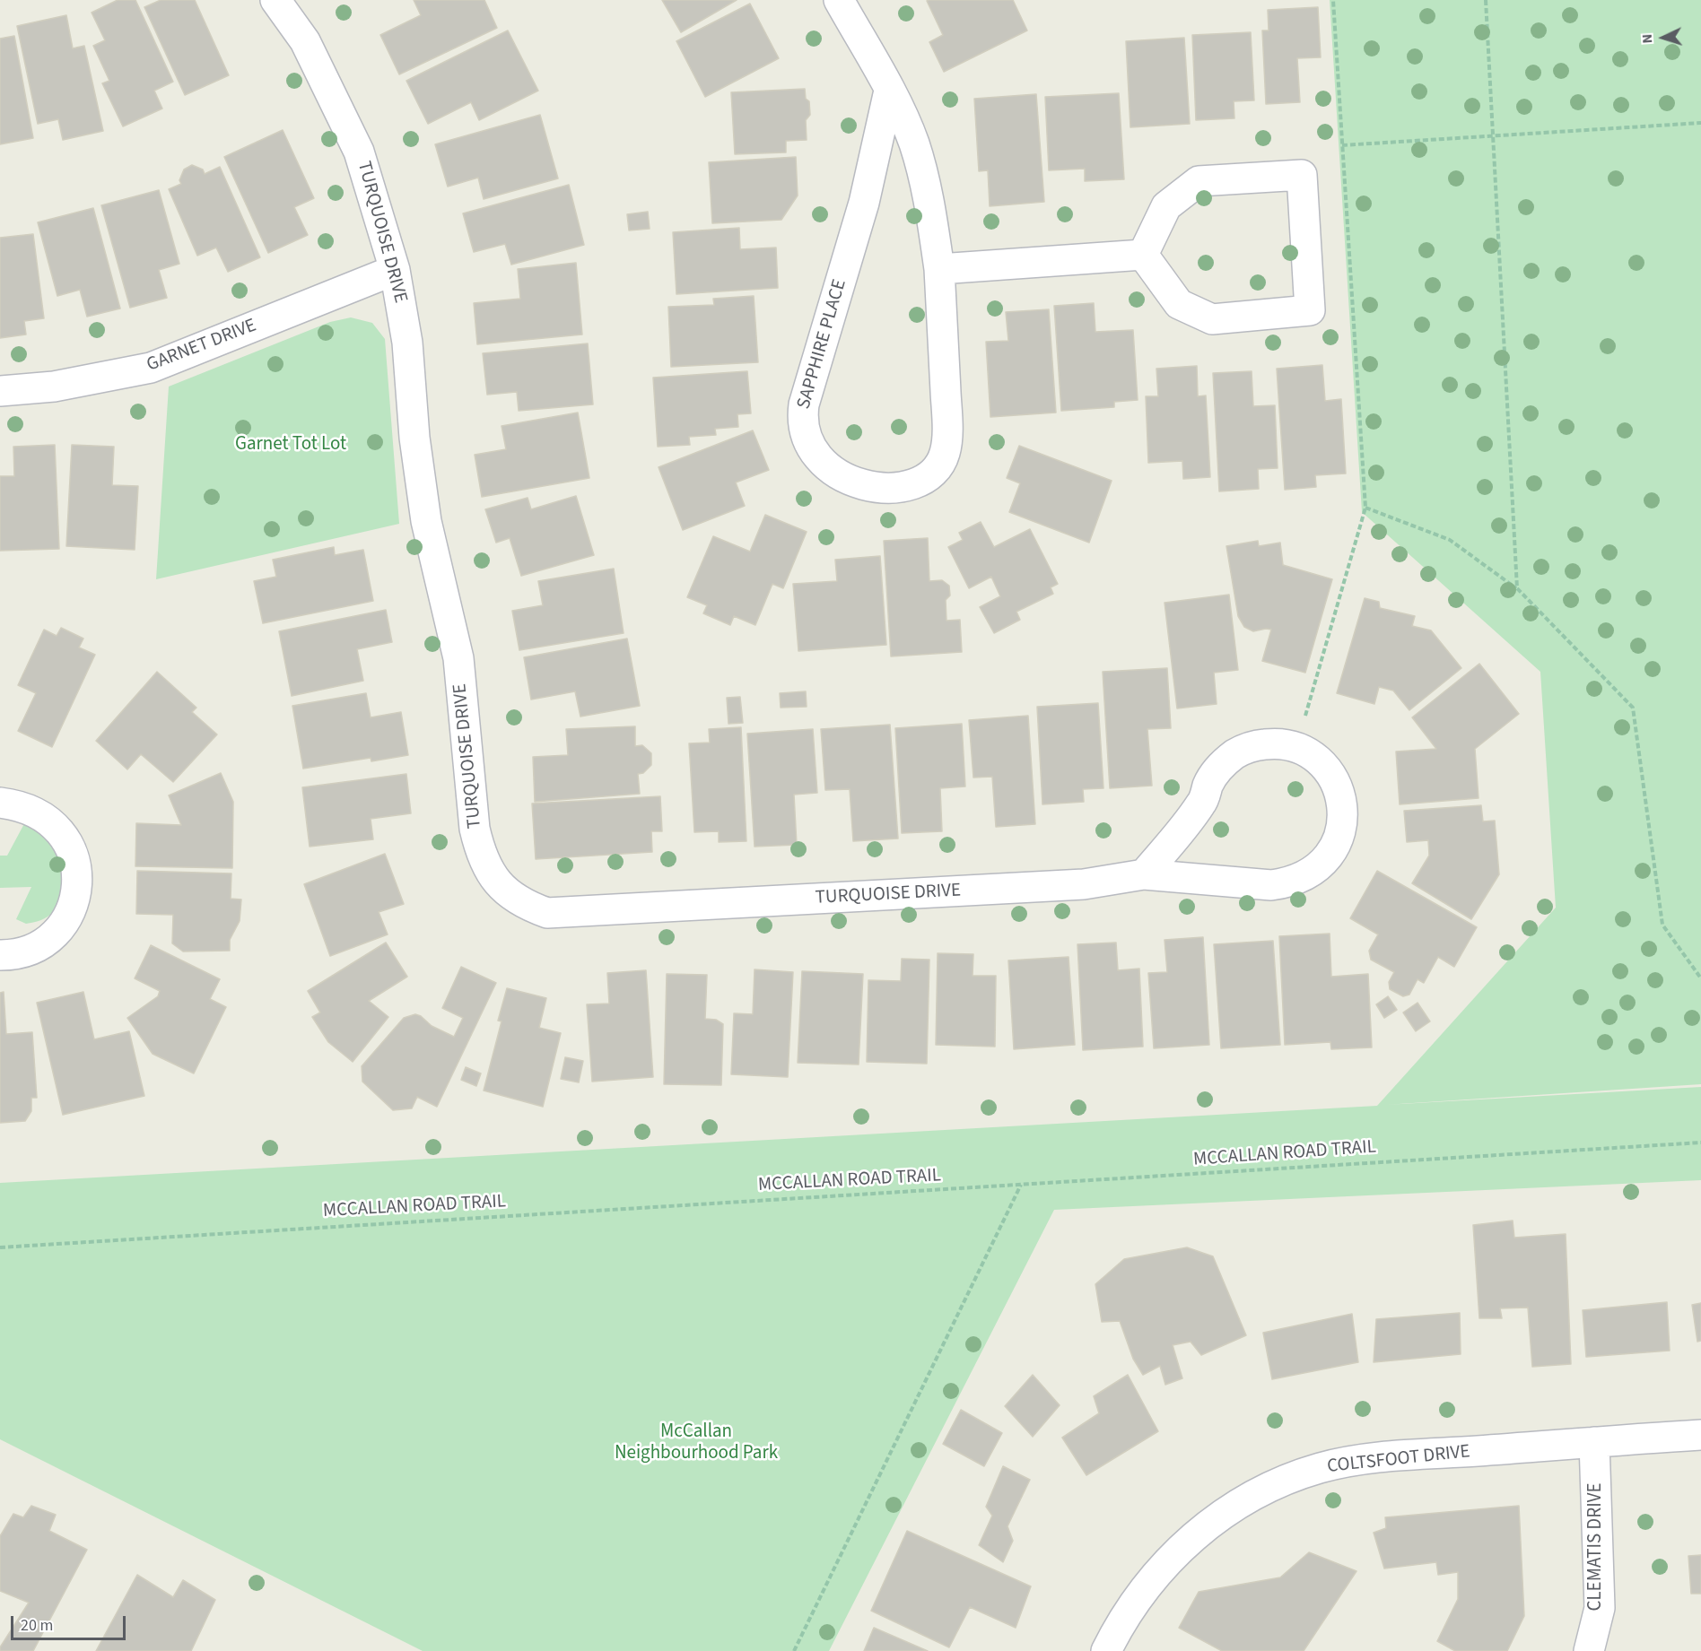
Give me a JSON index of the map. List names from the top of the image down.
{
  "streets": {
    "street": [
      "TURQUOISE DRIVE",
      "SAPPHIRE PLACE",
      "GARNET DRIVE",
      "COLTSFOOT DRIVE",
      "CLEMATIS DRIVE"
    ],
    "path": ["MCCALLAN ROAD TRAIL"]
  },
  "crossings": [
    ["TURQUOISE DRIVE", "GARNET DRIVE"],
    ["COLTSFOOT DRIVE", "CLEMATIS DRIVE"]
  ],
  "parks": ["Garnet Tot Lot", "McCallan Neighbourhood Park"],
  "scale_bar": "20 m",
  "north": "left"
}
